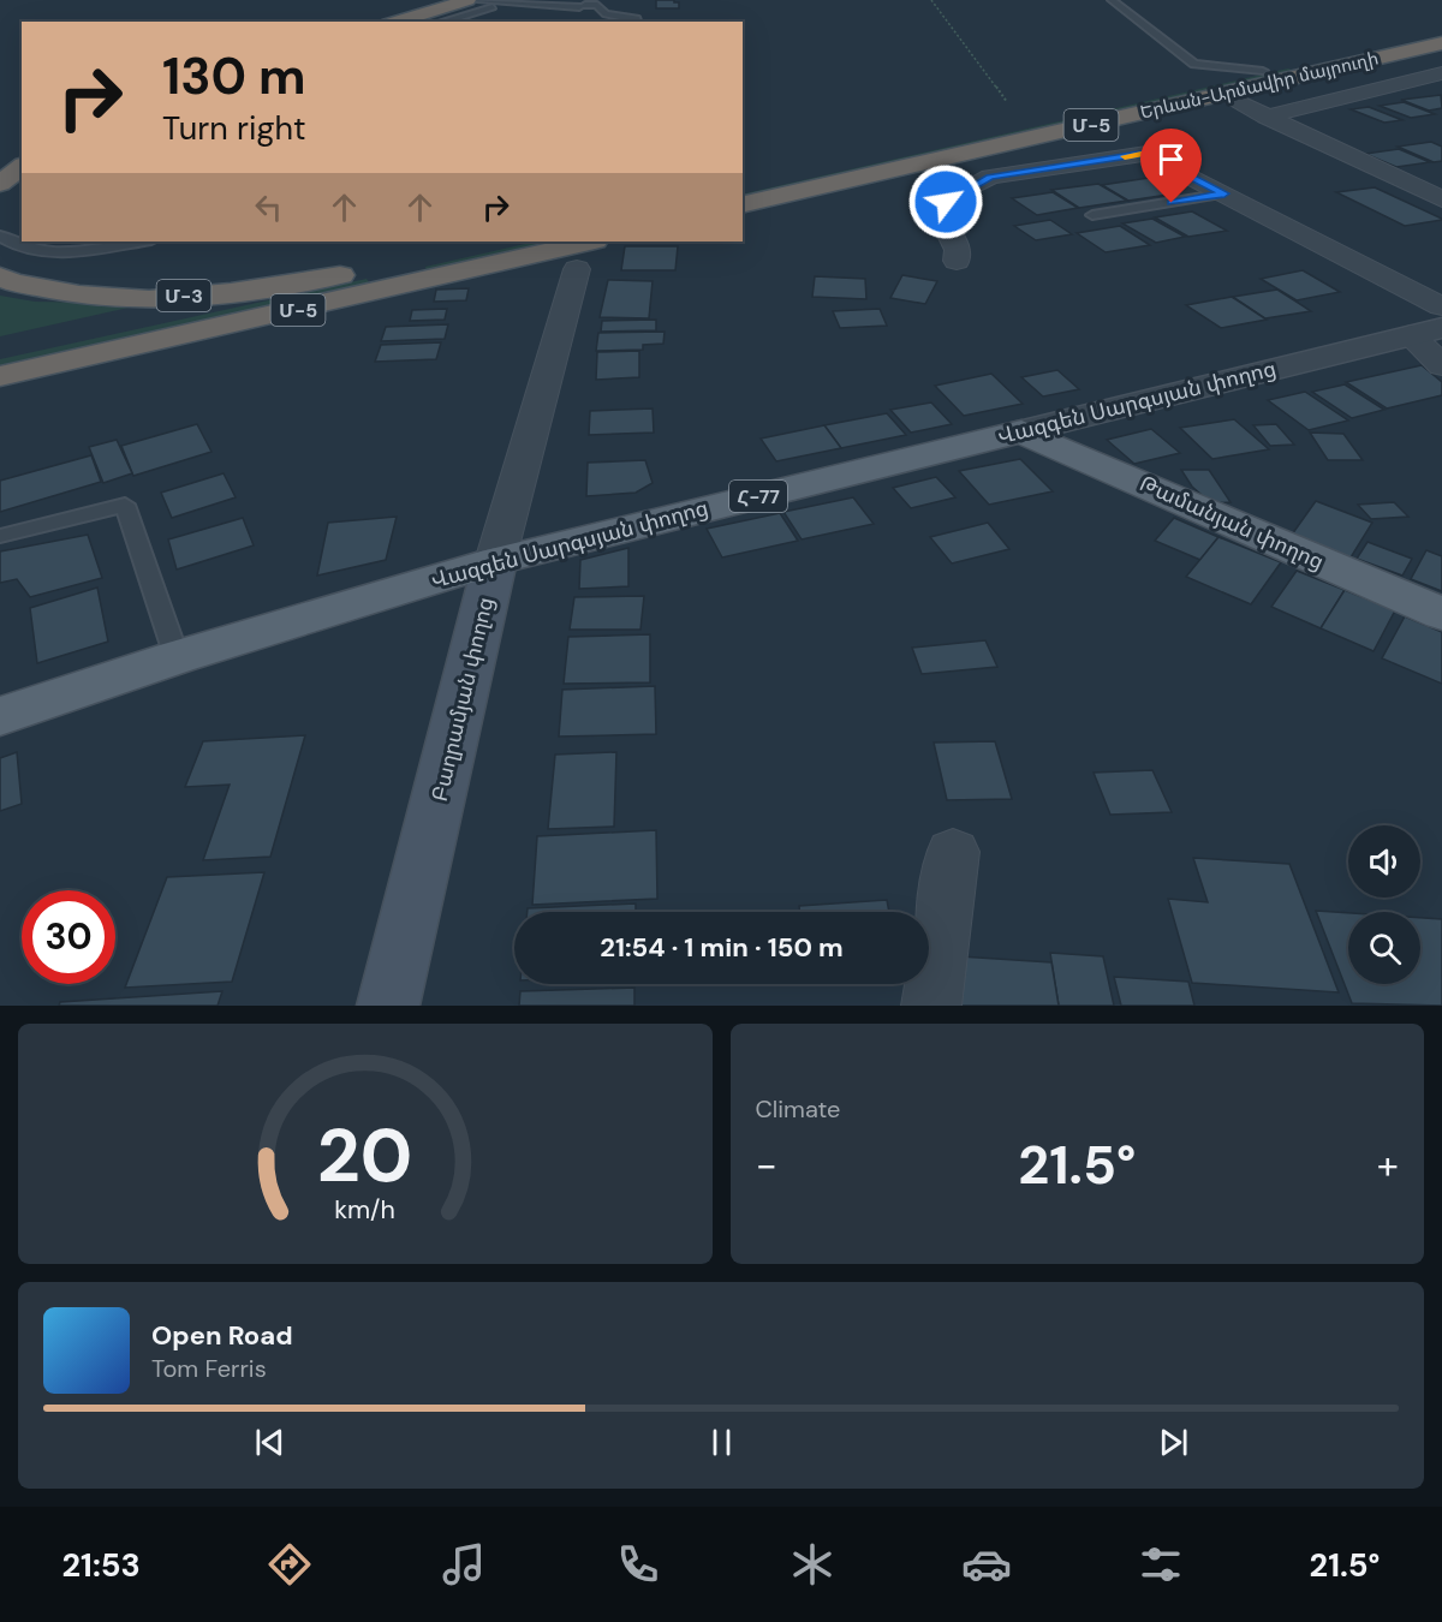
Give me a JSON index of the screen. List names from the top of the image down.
{
  "streets": {
    "highway": ["Երևան-Արմավիր մայրուղի", "Մ-5", "Մ-3"],
    "main road": [
      "Վազգեն Սարգսյան փողոց",
      "Հ-77",
      "Թամանյան փողոց",
      "Բաղրամյան փողոց"
    ]
  },
  "crossings": [
    ["Մ-5", "Մ-3"],
    ["Վազգեն Սարգսյան փողոց", "Թամանյան փողոց"],
    ["Վազգեն Սարգսյան փողոց", "Բաղրամյան փողոց"]
  ],
  "page": {
    "turn": ["130 m", "Turn right"],
    "limit": "30",
    "trip": "21:54 · 1 min · 150 m",
    "tile": "Climate",
    "heat": ["−", "21.5°", "+"],
    "song": ["Open Road", "Tom Ferris"],
    "tabs": ["21:53", "21.5°"],
    "gauge": ["20", "km/h"]
  }
}
